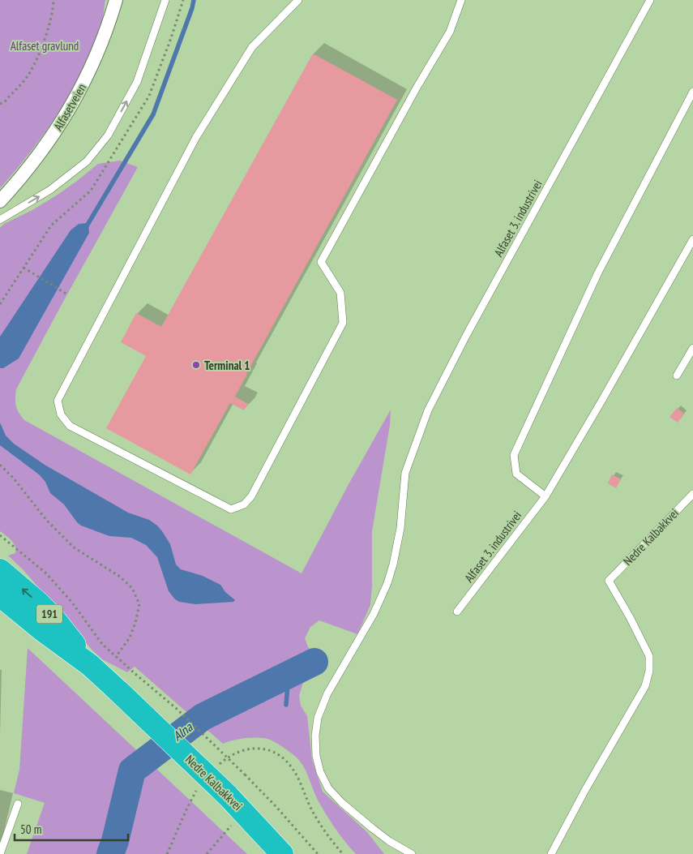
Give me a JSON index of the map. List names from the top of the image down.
{
  "streets": {
    "highway": ["Nedre Kalbakkvei", "191"],
    "street": ["Alfasetveien"],
    "lane": ["Alfaset 3. industrivei"]
  },
  "water": ["Alna"],
  "parks": ["Alfaset gravlund"],
  "places": ["Terminal 1"],
  "scale_bar": "50 m"
}
